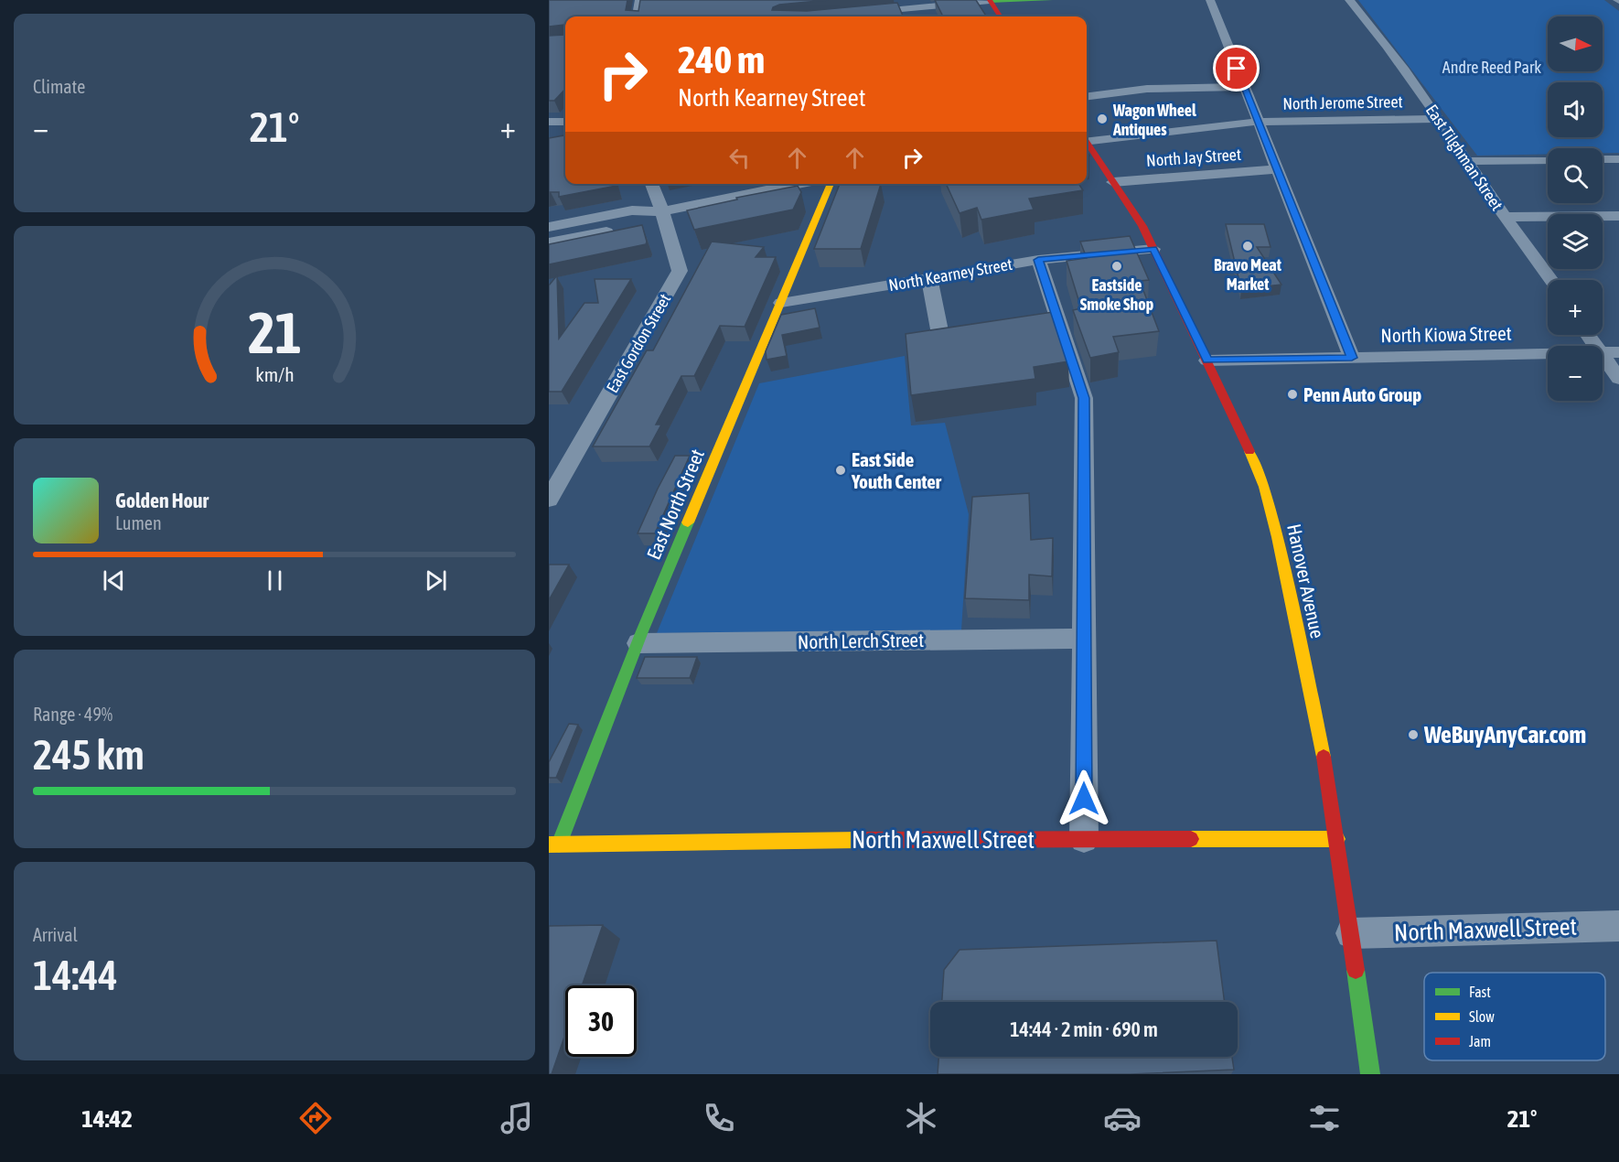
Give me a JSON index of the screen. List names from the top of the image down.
{
  "streets": {
    "main road": ["East North Street", "Hanover Avenue", "North Maxwell Street"],
    "street": [
      "North Jerome Street",
      "North Jay Street",
      "East Tilghman Street",
      "North Kearney Street",
      "North Kiowa Street",
      "East Gordon Street",
      "North Lerch Street"
    ]
  },
  "crossings": [
    ["North Jerome Street", "East Tilghman Street"],
    ["North Jay Street", "Hanover Avenue"],
    ["North Kearney Street", "East North Street"],
    ["North Kearney Street", "Hanover Avenue"],
    ["North Kiowa Street", "Hanover Avenue"],
    ["East North Street", "North Lerch Street"],
    ["East North Street", "North Maxwell Street"],
    ["Hanover Avenue", "North Maxwell Street"]
  ],
  "parks": ["Andre Reed Park"],
  "places": [
    "Wagon Wheel Antiques",
    "Bravo Meat Market",
    "Eastside Smoke Shop",
    "Penn Auto Group",
    "East Side Youth Center",
    "WeBuyAnyCar.com"
  ],
  "legend": ["Fast", "Slow", "Jam"],
  "north": "right",
  "page": {
    "tile": [
      "Climate",
      ["Range · 49%", "245 km"],
      ["Arrival", "14:44"]
    ],
    "map_buttons": ["+", "−"],
    "turn": ["240 m", "North Kearney Street"],
    "heat": ["−", "21°", "+"],
    "song": ["Golden Hour", "Lumen"],
    "limit": "30",
    "trip": "14:44 · 2 min · 690 m",
    "tabs": ["14:42", "21°"],
    "gauge": ["21", "km/h"]
  }
}
